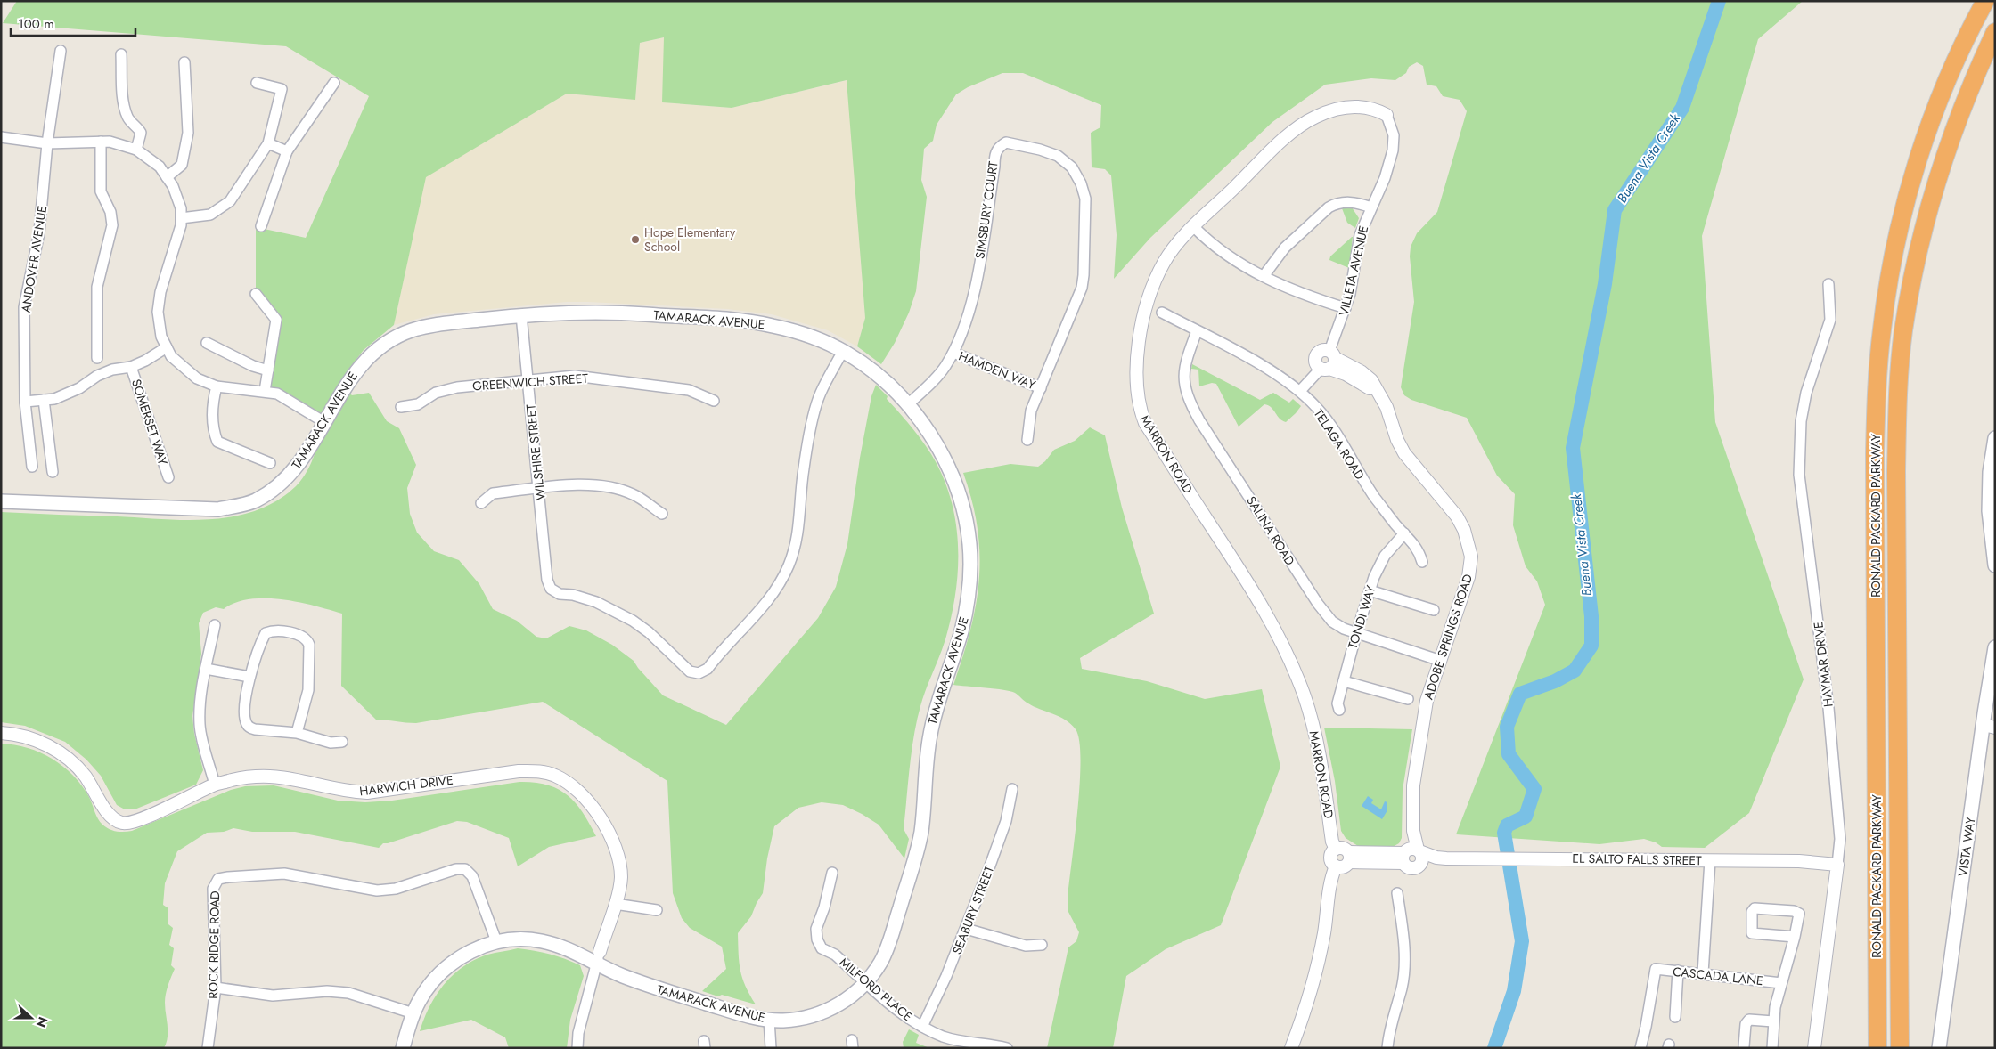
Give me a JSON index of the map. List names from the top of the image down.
{
  "streets": {
    "highway": ["RONALD PACKARD PARKWAY"],
    "main road": ["TAMARACK AVENUE", "VISTA WAY"],
    "street": [
      "SIMSBURY COURT",
      "ANDOVER AVENUE",
      "VILLETA AVENUE",
      "HAMDEN WAY",
      "GREENWICH STREET",
      "SOMERSET WAY",
      "TELAGA ROAD",
      "WILSHIRE STREET",
      "MARRON ROAD",
      "SALINA ROAD",
      "TONDI WAY",
      "ADOBE SPRINGS ROAD",
      "HAYMAR DRIVE",
      "HARWICH DRIVE",
      "EL SALTO FALLS STREET",
      "SEABURY STREET",
      "ROCK RIDGE ROAD",
      "CASCADA LANE",
      "MILFORD PLACE"
    ]
  },
  "crossings": [
    ["SIMSBURY COURT", "TAMARACK AVENUE"],
    ["SIMSBURY COURT", "HAMDEN WAY"],
    ["VILLETA AVENUE", "TELAGA ROAD"],
    ["VILLETA AVENUE", "MARRON ROAD"],
    ["VILLETA AVENUE", "ADOBE SPRINGS ROAD"],
    ["TAMARACK AVENUE", "WILSHIRE STREET"],
    ["TAMARACK AVENUE", "HARWICH DRIVE"],
    ["TAMARACK AVENUE", "ROCK RIDGE ROAD"],
    ["TAMARACK AVENUE", "MILFORD PLACE"],
    ["GREENWICH STREET", "WILSHIRE STREET"],
    ["TELAGA ROAD", "SALINA ROAD"],
    ["TELAGA ROAD", "TONDI WAY"],
    ["MARRON ROAD", "EL SALTO FALLS STREET"],
    ["SALINA ROAD", "TONDI WAY"],
    ["SALINA ROAD", "ADOBE SPRINGS ROAD"],
    ["ADOBE SPRINGS ROAD", "EL SALTO FALLS STREET"],
    ["HAYMAR DRIVE", "EL SALTO FALLS STREET"],
    ["SEABURY STREET", "MILFORD PLACE"]
  ],
  "water": ["Buena Vista Creek"],
  "places": ["Hope Elementary School"],
  "scale_bar": "100 m",
  "north": "right"
}
